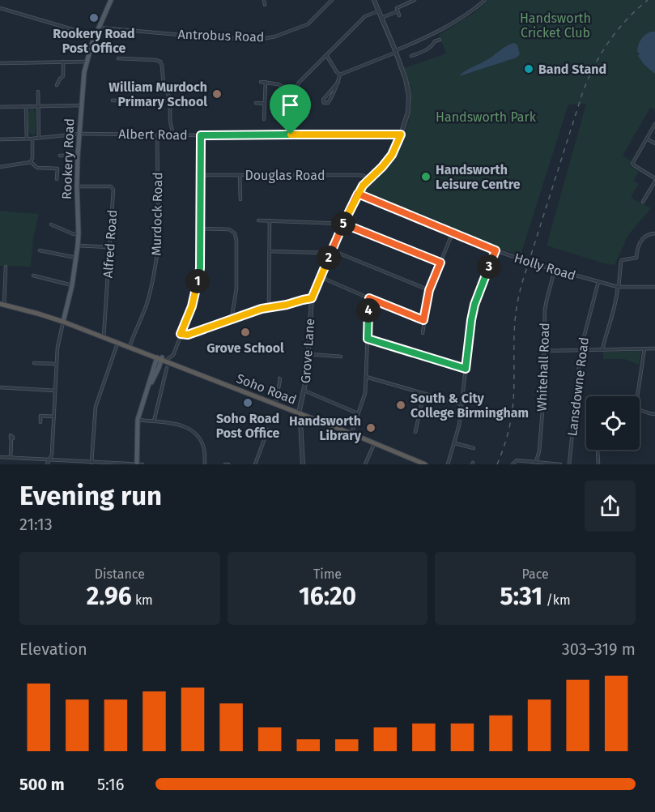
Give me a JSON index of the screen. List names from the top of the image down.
{
  "streets": {
    "highway": ["Soho Road"],
    "main road": ["Rookery Road"],
    "street": [
      "Antrobus Road",
      "Albert Road",
      "Douglas Road",
      "Murdock Road",
      "Alfred Road",
      "Holly Road",
      "Grove Lane",
      "Whitehall Road",
      "Lansdowne Road"
    ]
  },
  "crossings": [
    ["Antrobus Road", "Rookery Road"],
    ["Albert Road", "Rookery Road"],
    ["Albert Road", "Murdock Road"],
    ["Albert Road", "Grove Lane"],
    ["Rookery Road", "Alfred Road"],
    ["Rookery Road", "Soho Road"],
    ["Douglas Road", "Grove Lane"],
    ["Murdock Road", "Soho Road"],
    ["Alfred Road", "Soho Road"],
    ["Holly Road", "Grove Lane"],
    ["Holly Road", "Whitehall Road"],
    ["Holly Road", "Lansdowne Road"],
    ["Grove Lane", "Soho Road"]
  ],
  "parks": ["Handsworth Cricket Club", "Handsworth Park"],
  "places": [
    "Rookery Road Post Office",
    "Band Stand",
    "William Murdoch Primary School",
    "Handsworth Leisure Centre",
    "Grove School",
    "Soho Road Post Office",
    "South & City College Birmingham",
    "Handsworth Library"
  ],
  "page": {
    "pins": [
      "5",
      "2",
      "3",
      "1",
      "4"
    ],
    "heading": ["Evening run", "21:13"],
    "stats": [
      ["Distance", "2.96 km"],
      ["Time", "16:20"],
      ["Pace", "5:31 /km"]
    ],
    "chart": ["Elevation", "303–319 m"],
    "list": [
      {
        "name": "500 m",
        "note": "5:16"
      }
    ]
  }
}
